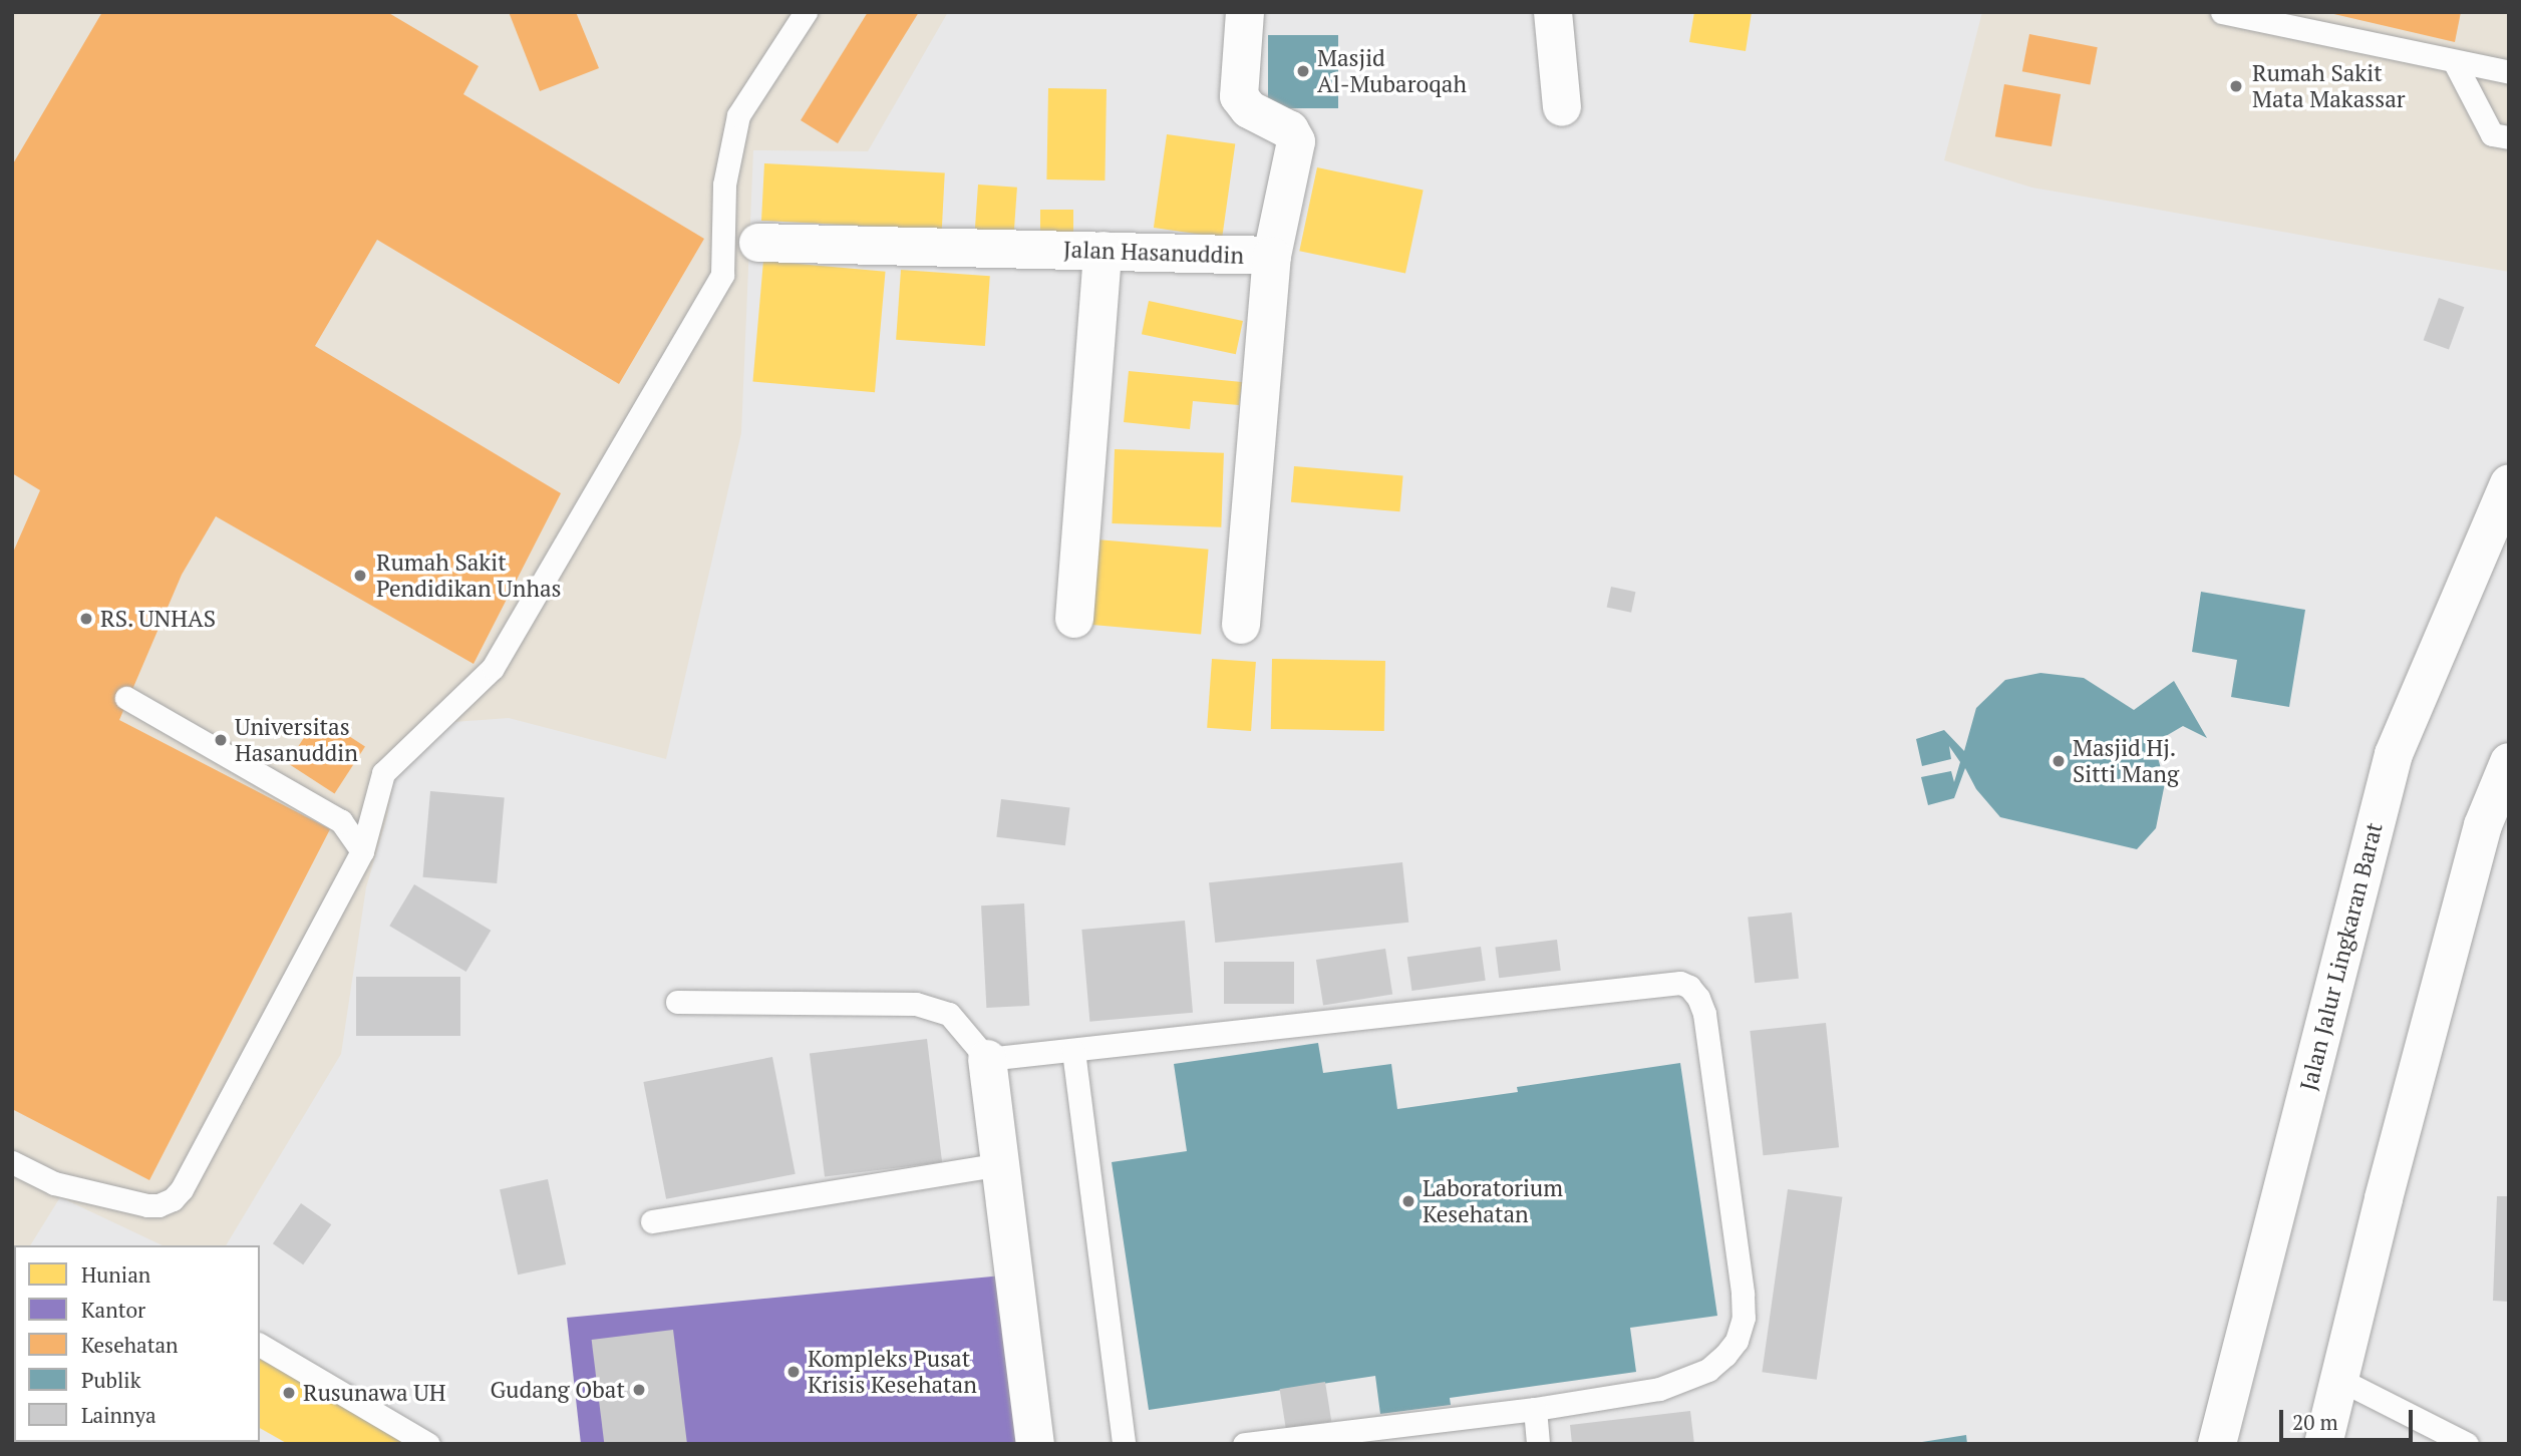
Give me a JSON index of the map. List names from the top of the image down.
{
  "streets": {
    "street": ["Jalan Hasanuddin", "Jalan Jalur Lingkaran Barat"]
  },
  "places": [
    "Masjid Al-Mubaroqah",
    "Rumah Sakit Mata Makassar",
    "Rumah Sakit Pendidikan Unhas",
    "RS. UNHAS",
    "Universitas Hasanuddin",
    "Masjid Hj. Sitti Mang",
    "Laboratorium Kesehatan",
    "Kompleks Pusat Krisis Kesehatan",
    "Gudang Obat",
    "Rusunawa UH"
  ],
  "legend": [
    "Hunian",
    "Kantor",
    "Kesehatan",
    "Publik",
    "Lainnya"
  ],
  "scale_bar": "20 m"
}
